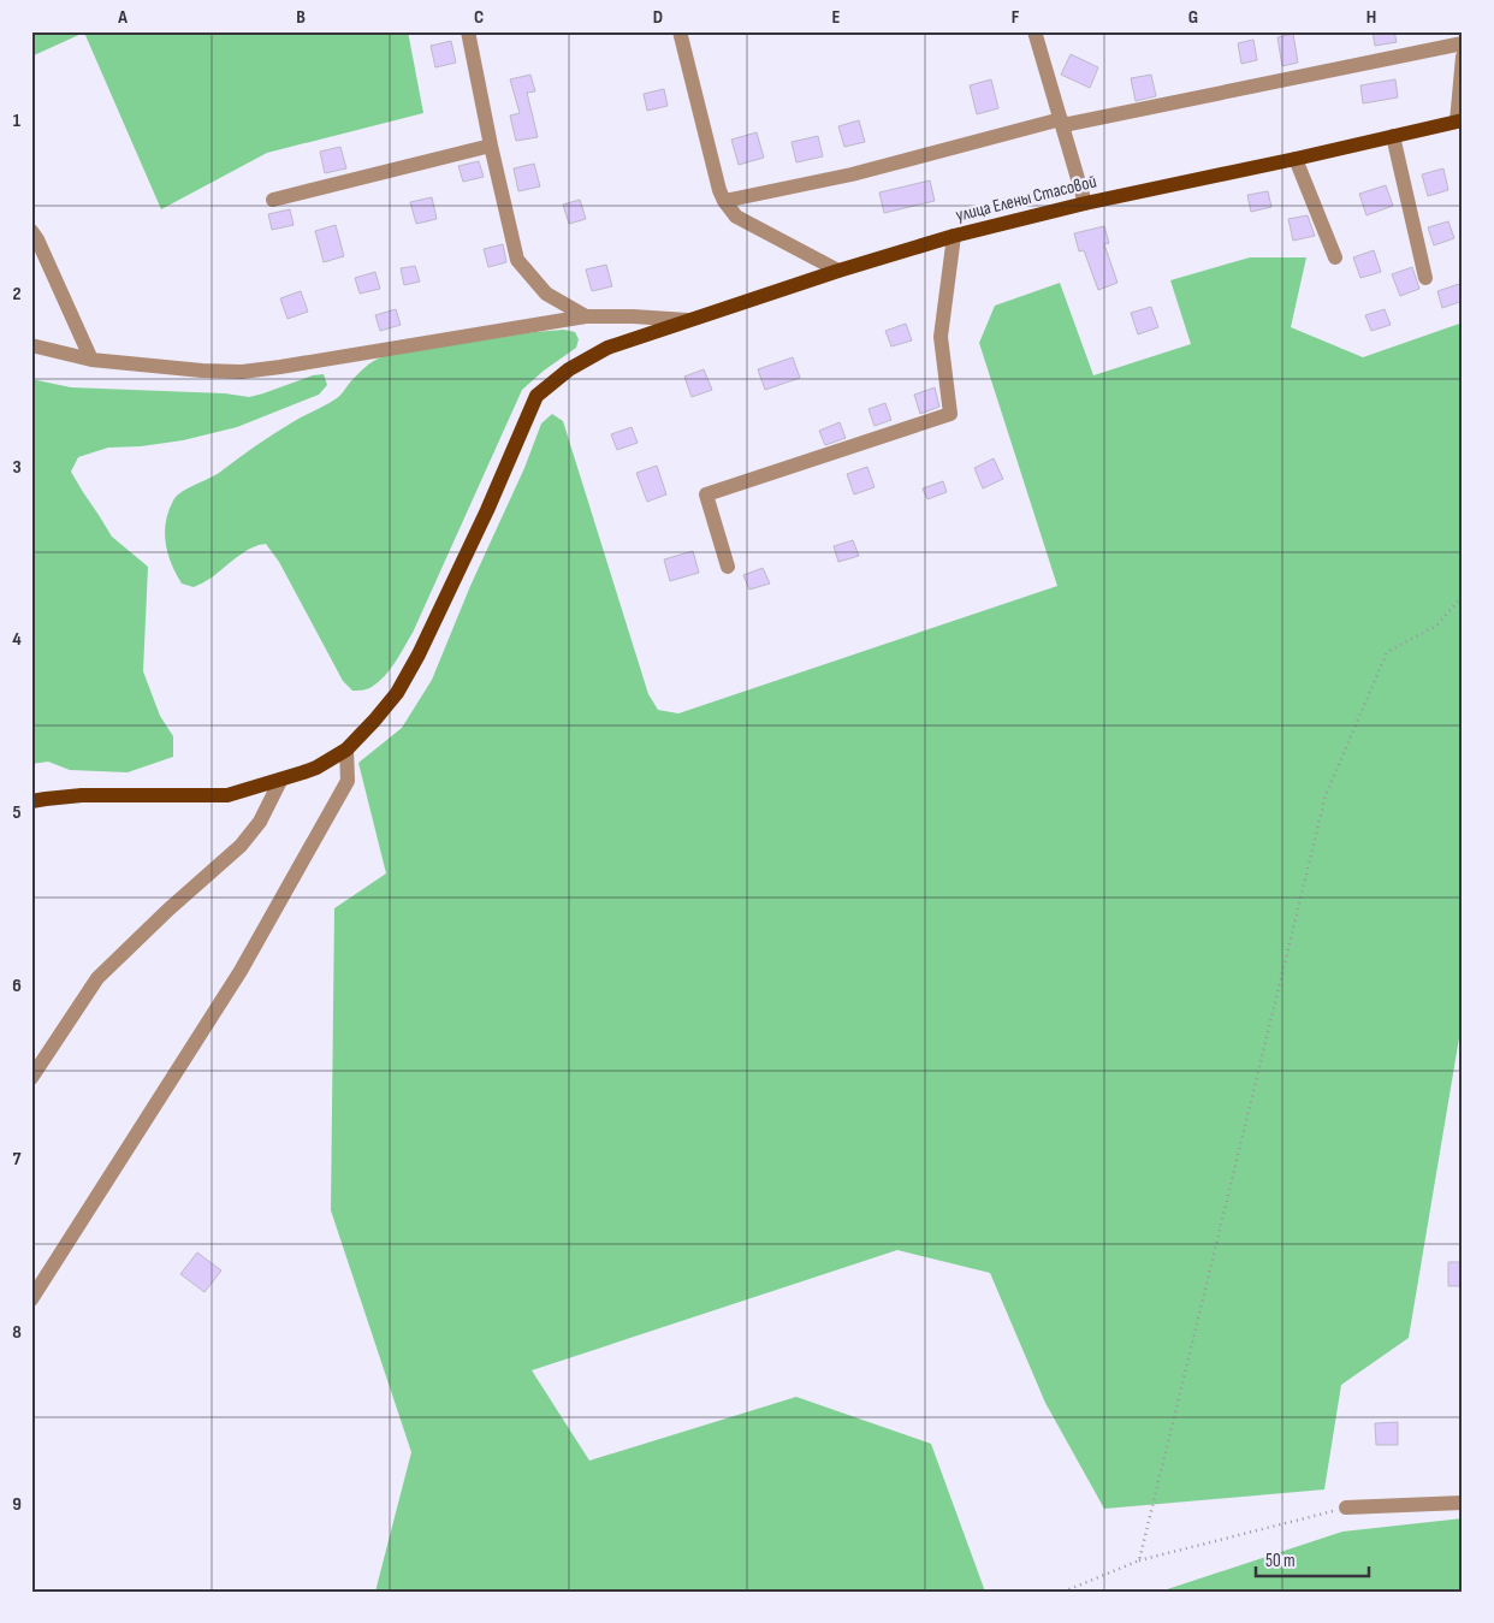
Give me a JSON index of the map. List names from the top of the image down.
{
  "streets": {
    "main road": ["улица Елены Стасовой"]
  },
  "scale_bar": "50 m",
  "grid": {
    "columns": [
      "A",
      "B",
      "C",
      "D",
      "E",
      "F",
      "G",
      "H"
    ],
    "rows": [
      "1",
      "2",
      "3",
      "4",
      "5",
      "6",
      "7",
      "8",
      "9"
    ]
  }
}
